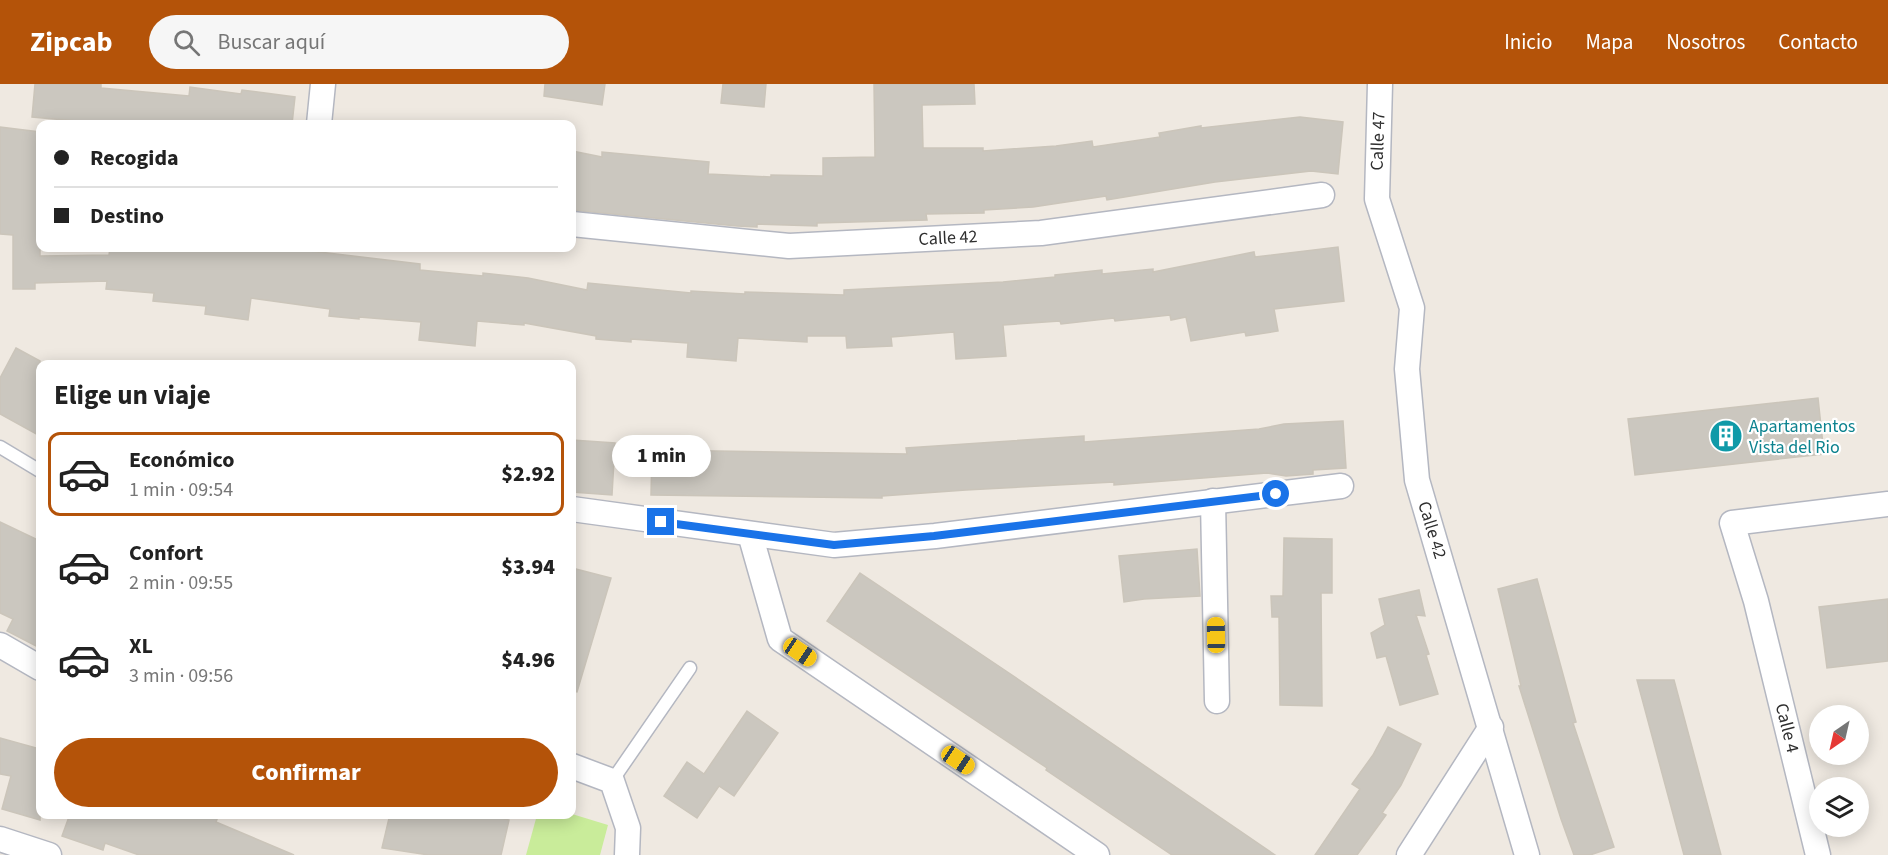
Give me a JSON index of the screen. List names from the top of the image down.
{
  "streets": {
    "street": ["Calle 47", "Calle 42", "Calle 4"]
  },
  "crossings": [
    ["Calle 47", "Calle 42"]
  ],
  "places": {
    "building": ["Apartamentos Vista del Rio"]
  },
  "north": "bottom left",
  "page": {
    "header": "Zipcab",
    "search": "Buscar aquí",
    "nav": [
      "Inicio",
      "Mapa",
      "Nosotros",
      "Contacto"
    ],
    "banner": ["Recogida", "Destino"],
    "heading": "Elige un viaje",
    "list": [
      {
        "name": "Económico",
        "note": "1 min · 09:54",
        "value": "$2.92"
      },
      {
        "name": "Confort",
        "note": "2 min · 09:55",
        "value": "$3.94"
      },
      {
        "name": "XL",
        "note": "3 min · 09:56",
        "value": "$4.96"
      }
    ],
    "bubble": "1 min",
    "buttons": "Confirmar"
  }
}
